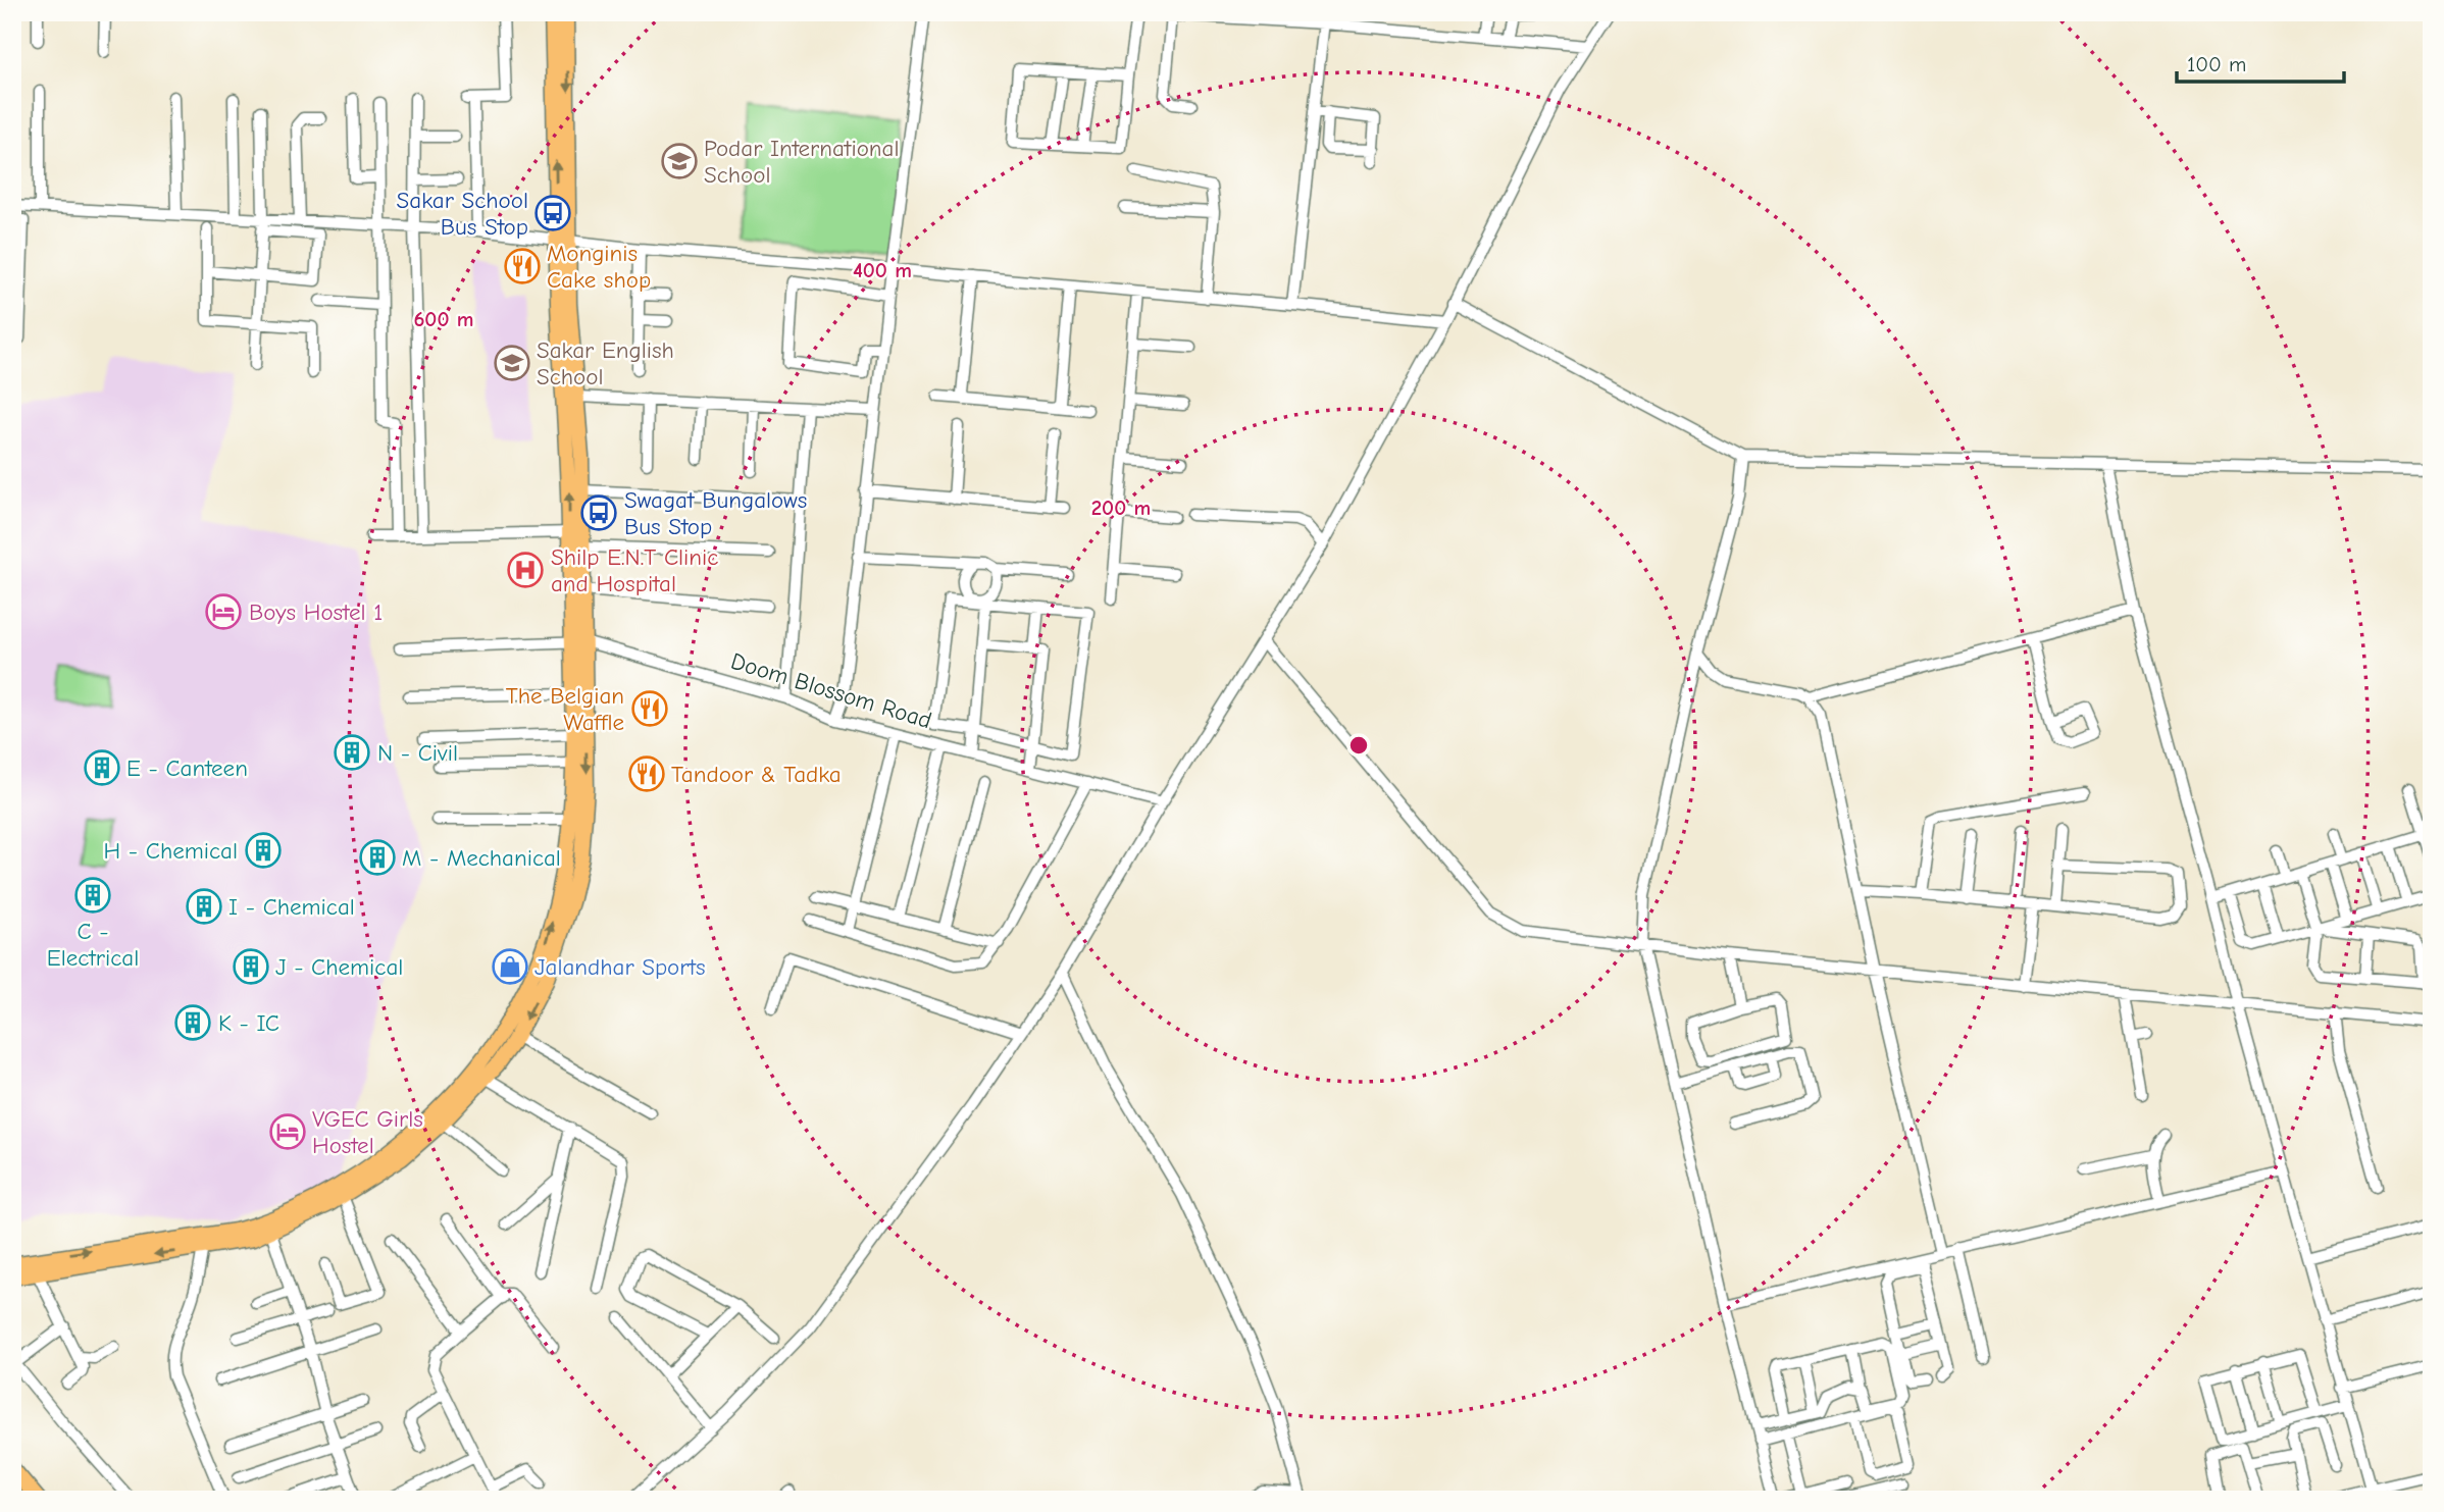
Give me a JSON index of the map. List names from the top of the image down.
{
  "streets": {
    "street": ["Doom Blossom Road"]
  },
  "places": {
    "school or university": ["Podar International School", "Sakar English School"],
    "bus stop": ["Sakar School Bus Stop", "Swagat Bungalows Bus Stop"],
    "restaurant": ["Monginis Cake shop", "The Belgian Waffle", "Tandoor & Tadka"],
    "hospital": ["Shilp E.N.T Clinic and Hospital"],
    "hotel": ["Boys Hostel 1", "VGEC Girls Hostel"],
    "building": [
      "N - Civil",
      "E - Canteen",
      "H - Chemical",
      "M - Mechanical",
      "C - Electrical",
      "I - Chemical",
      "J - Chemical",
      "K - IC"
    ],
    "shop": ["Jalandhar Sports"]
  },
  "scale_bar": "100 m",
  "rings": ["400 m", "600 m", "200 m"]
}
